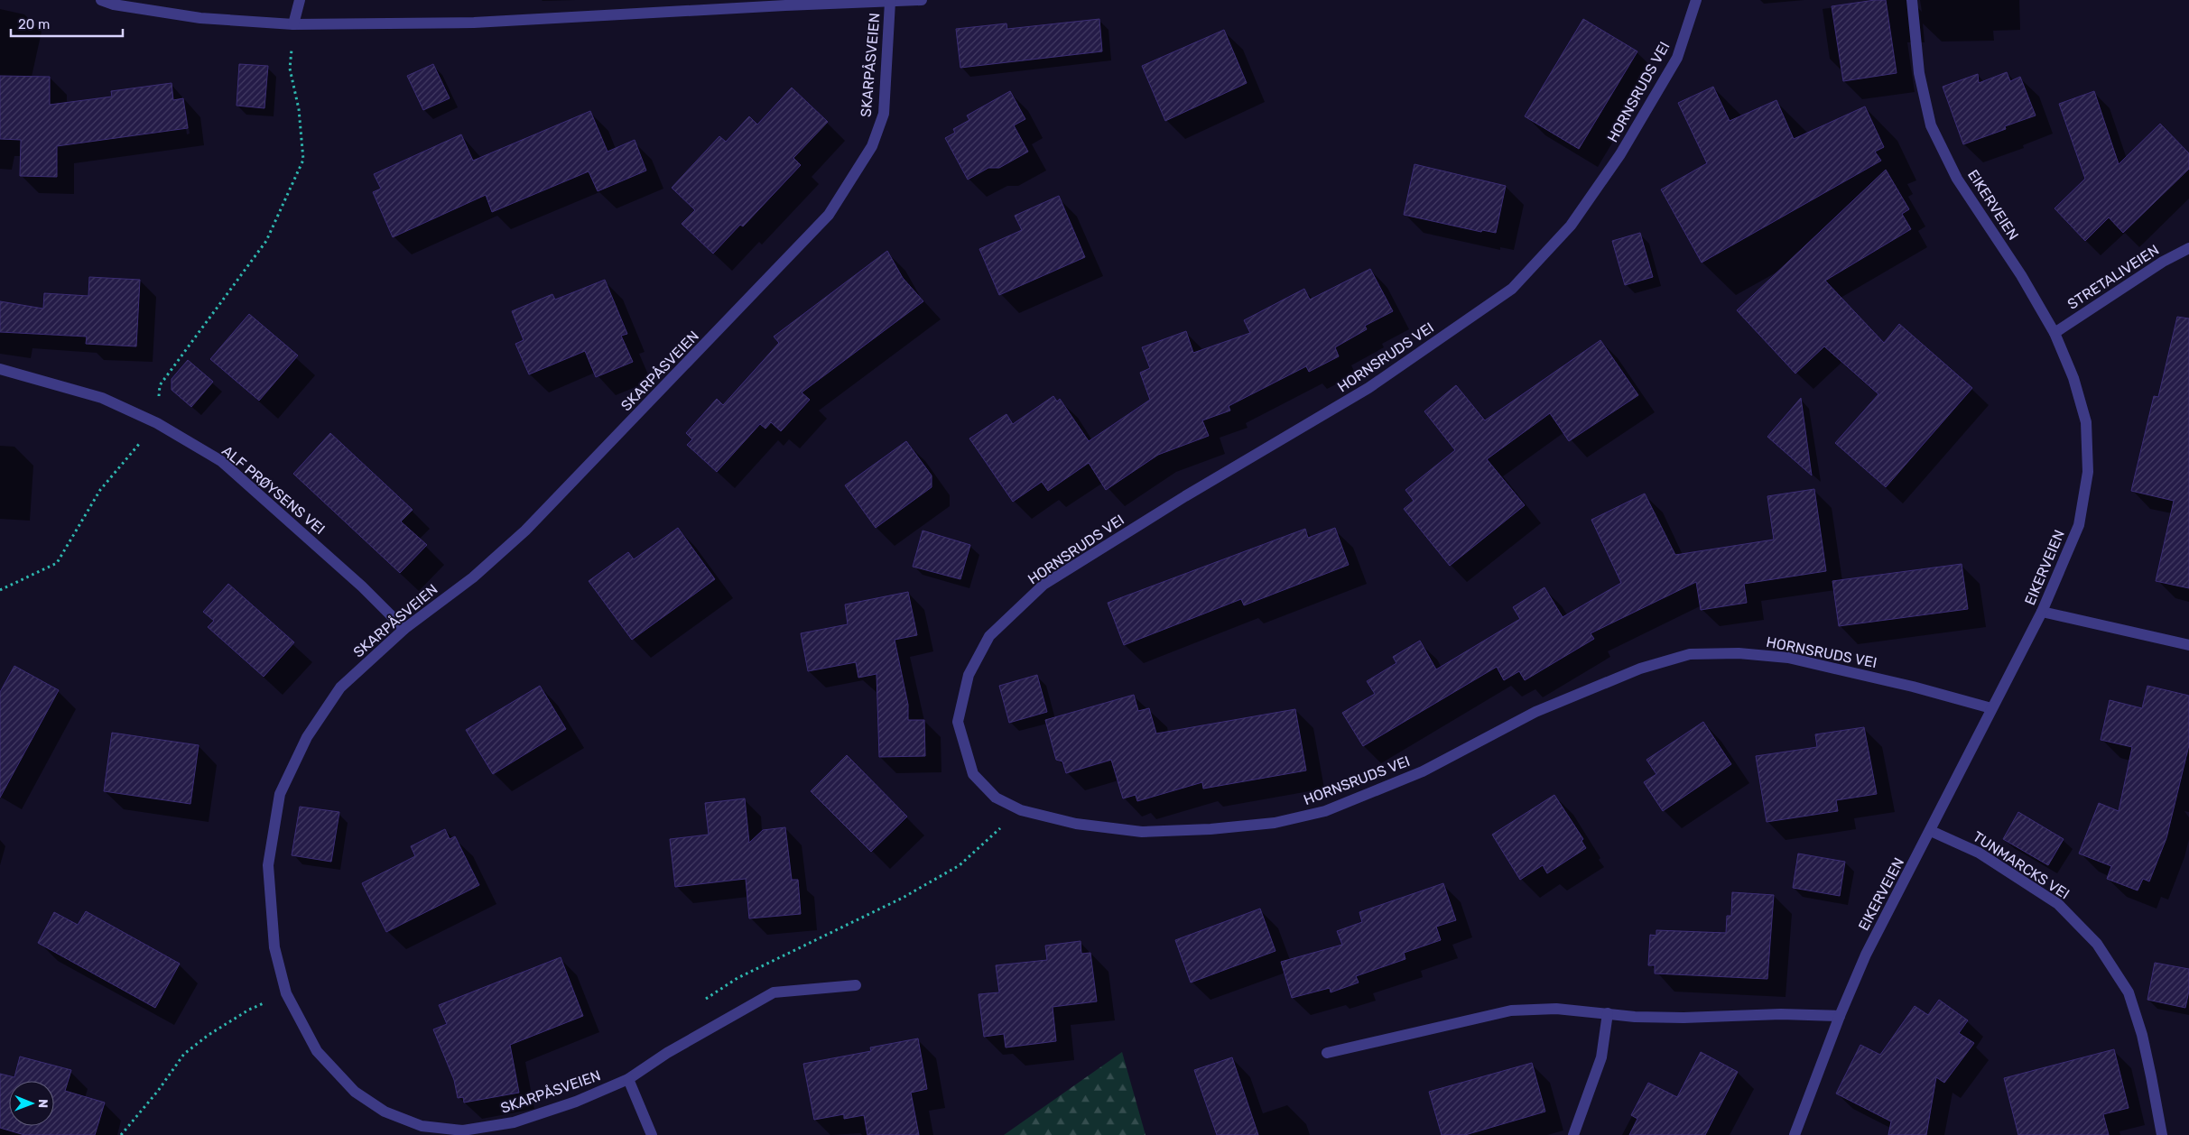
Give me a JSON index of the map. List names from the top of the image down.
{
  "streets": {
    "street": [
      "SKARPÅSVEIEN",
      "HORNSRUDS VEI",
      "EIKERVEIEN",
      "STRETALIVEIEN",
      "ALF PRØYSENS VEI",
      "TUNMARCKS VEI"
    ]
  },
  "crossings": [
    ["SKARPÅSVEIEN", "ALF PRØYSENS VEI"],
    ["HORNSRUDS VEI", "EIKERVEIEN"],
    ["EIKERVEIEN", "STRETALIVEIEN"],
    ["EIKERVEIEN", "TUNMARCKS VEI"]
  ],
  "scale_bar": "20 m",
  "north": "right"
}
